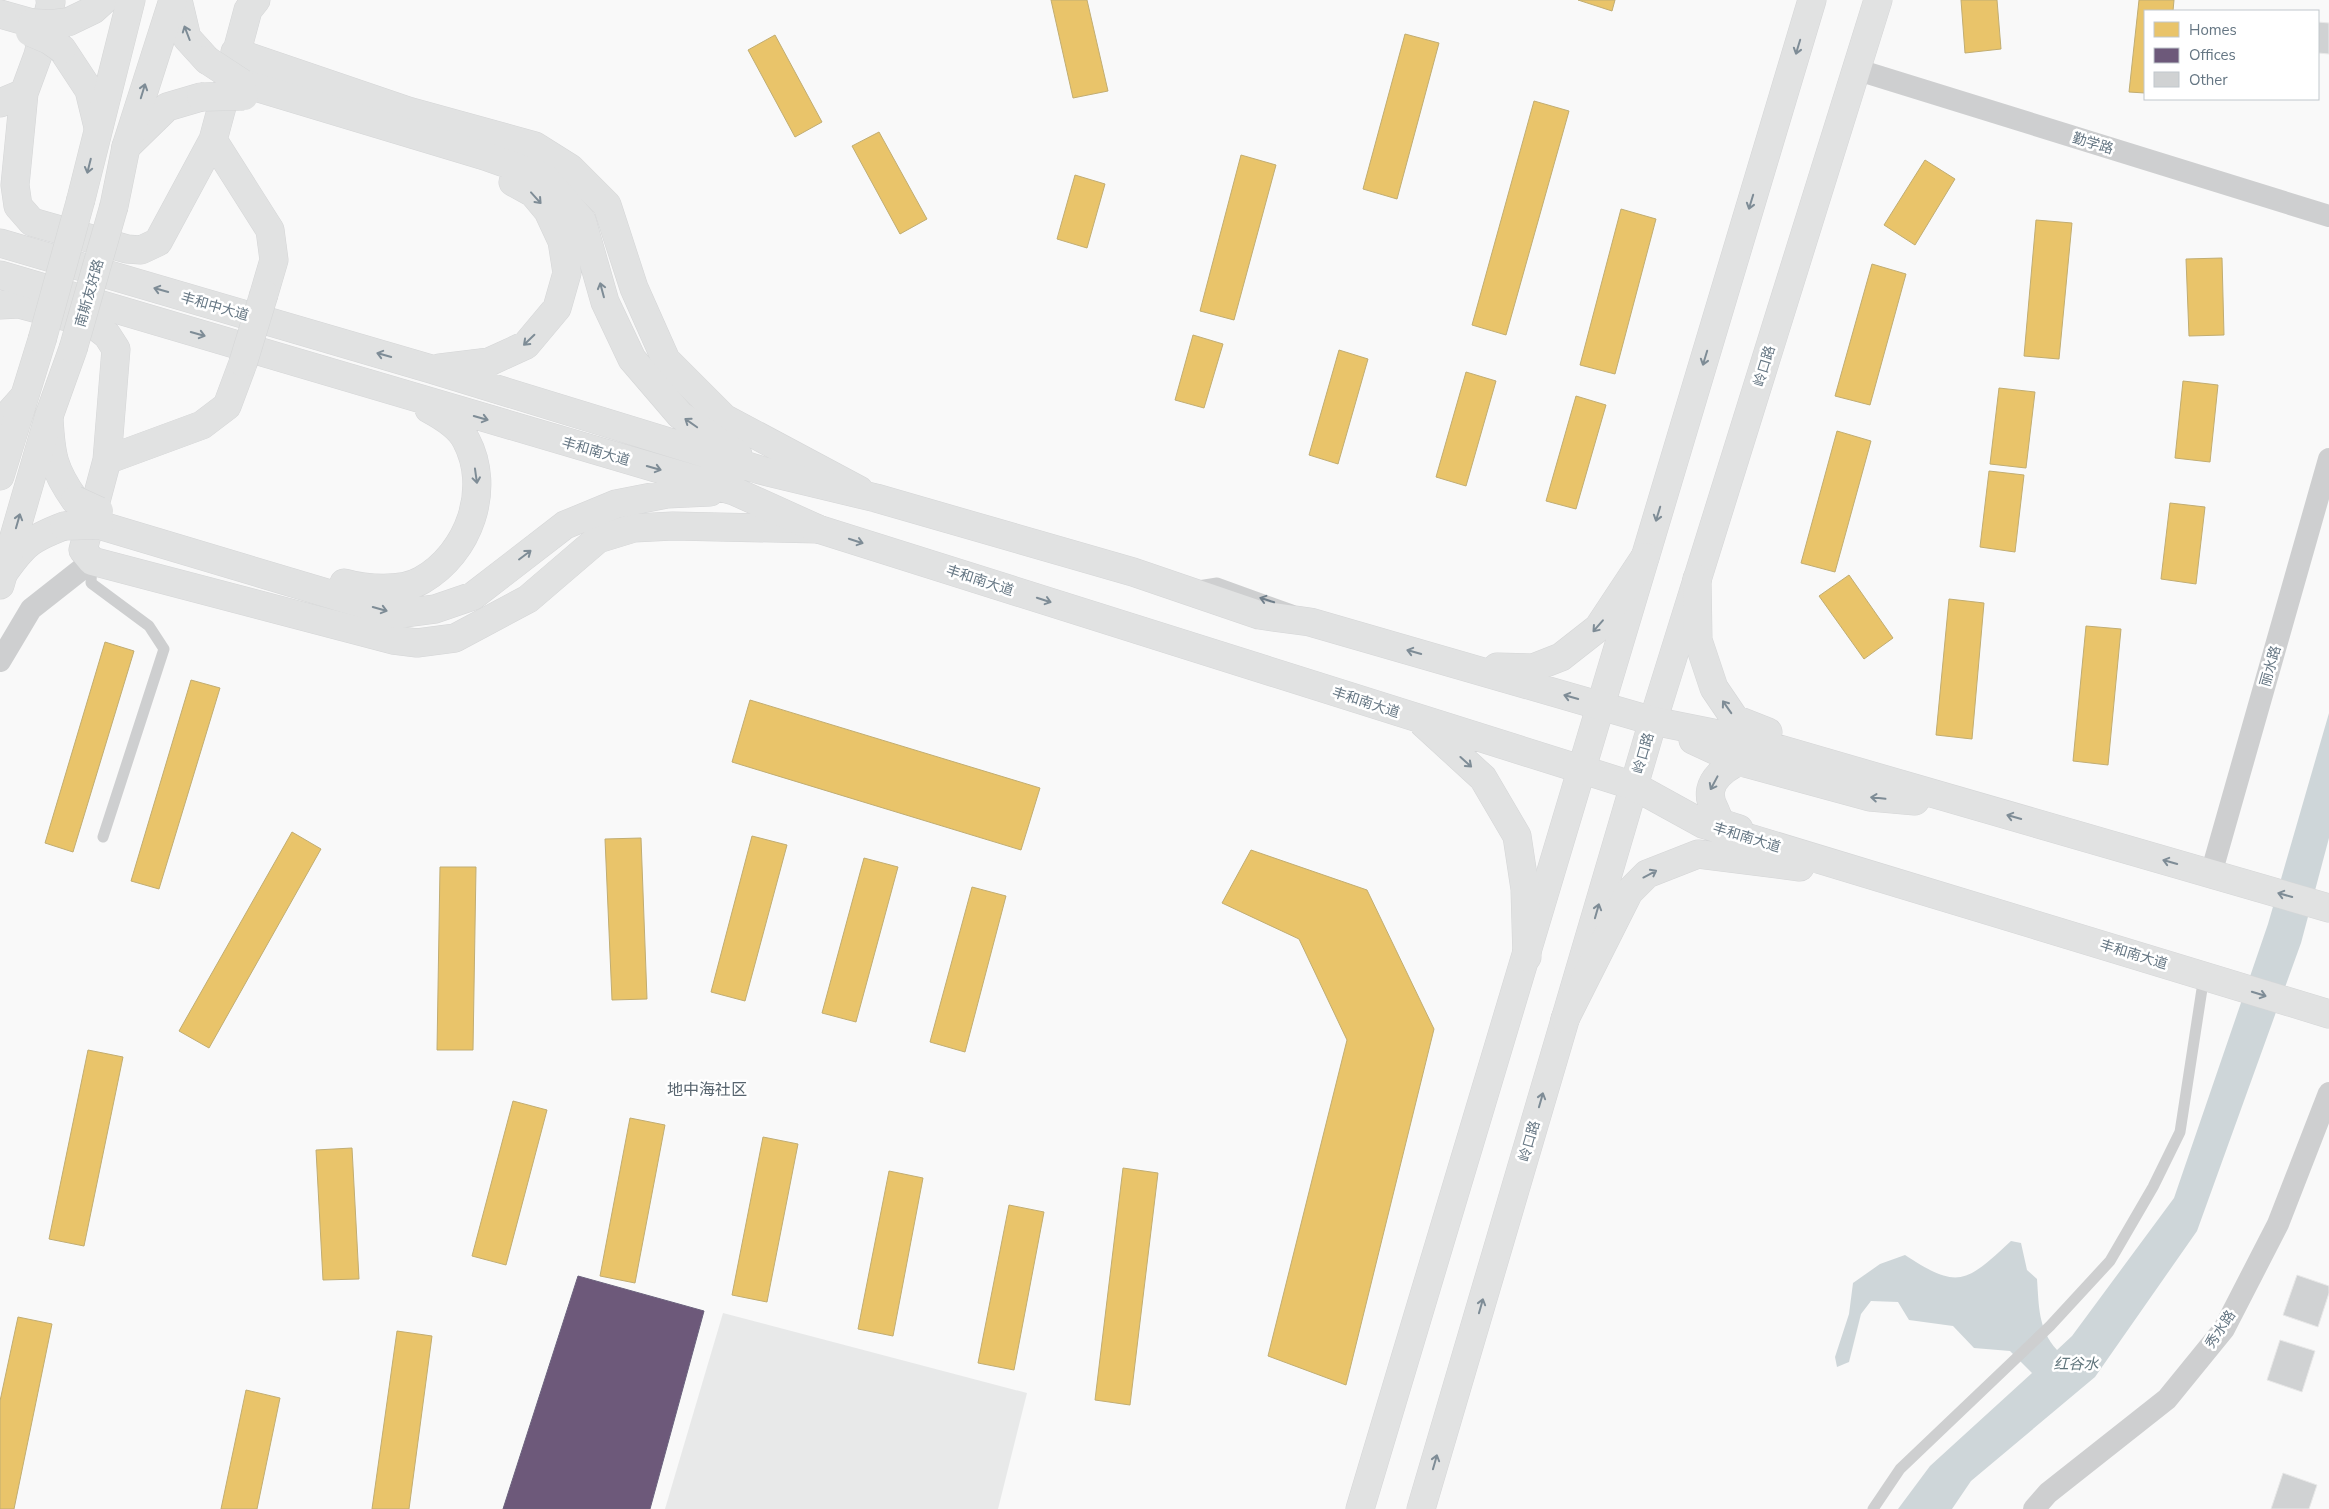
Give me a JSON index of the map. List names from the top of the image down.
{
  "streets": {
    "main road": [
      "南斯友好路",
      "丰和中大道",
      "岭口路",
      "丰和南大道"
    ],
    "street": ["勤学路", "丽水路", "秀水路"]
  },
  "crossings": [
    ["勤学路", "岭口路"],
    ["丰和中大道", "丰和南大道"],
    ["岭口路", "丰和南大道"],
    ["丰和南大道", "丽水路"]
  ],
  "districts": ["地中海社区"],
  "water": ["红谷水"],
  "legend": ["Homes", "Offices", "Other"]
}
